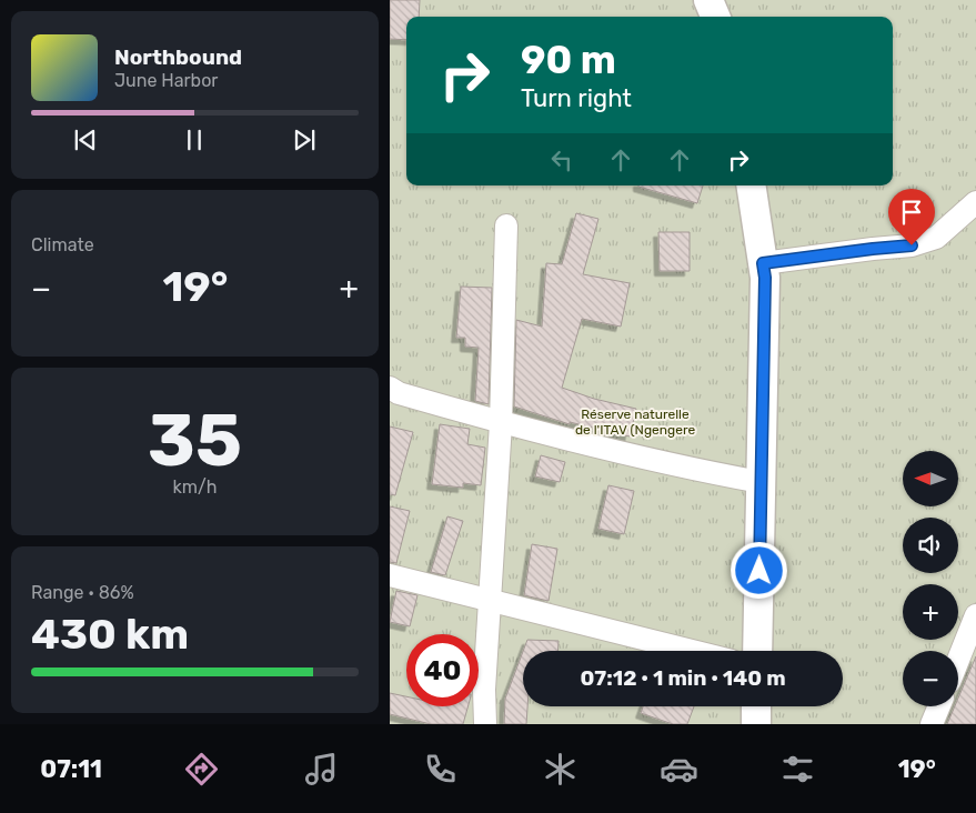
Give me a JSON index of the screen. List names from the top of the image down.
{
  "parks": ["Réserve naturelle de l'ITAV (Ngengere"],
  "north": "left",
  "page": {
    "turn": ["90 m", "Turn right"],
    "song": ["Northbound", "June Harbor"],
    "tile": [
      "Climate",
      ["35", "km/h"],
      ["Range · 86%", "430 km"]
    ],
    "heat": ["−", "19°", "+"],
    "map_buttons": ["+", "−"],
    "limit": "40",
    "trip": "07:12 · 1 min · 140 m",
    "tabs": ["07:11", "19°"]
  }
}
